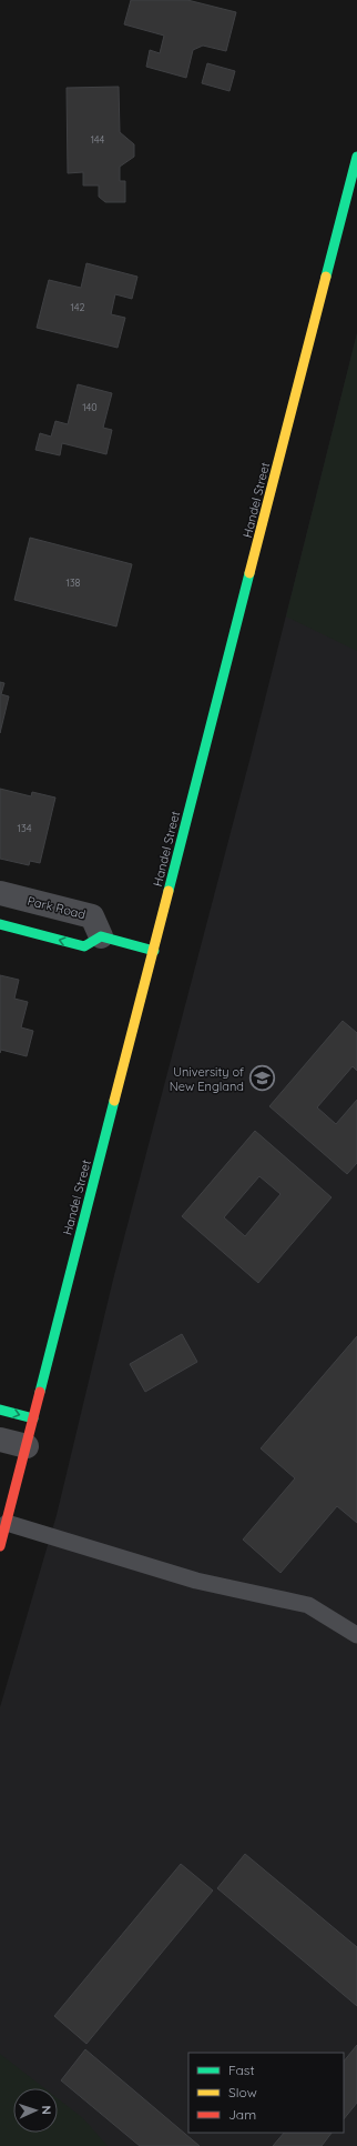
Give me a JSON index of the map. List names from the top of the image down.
{
  "streets": {
    "street": ["Handel Street", "Park Road"]
  },
  "places": {
    "school or university": ["University of New England"]
  },
  "house_numbers": [
    "144",
    "142",
    "140",
    "138",
    "134"
  ],
  "legend": ["Fast", "Slow", "Jam"],
  "north": "right"
}
